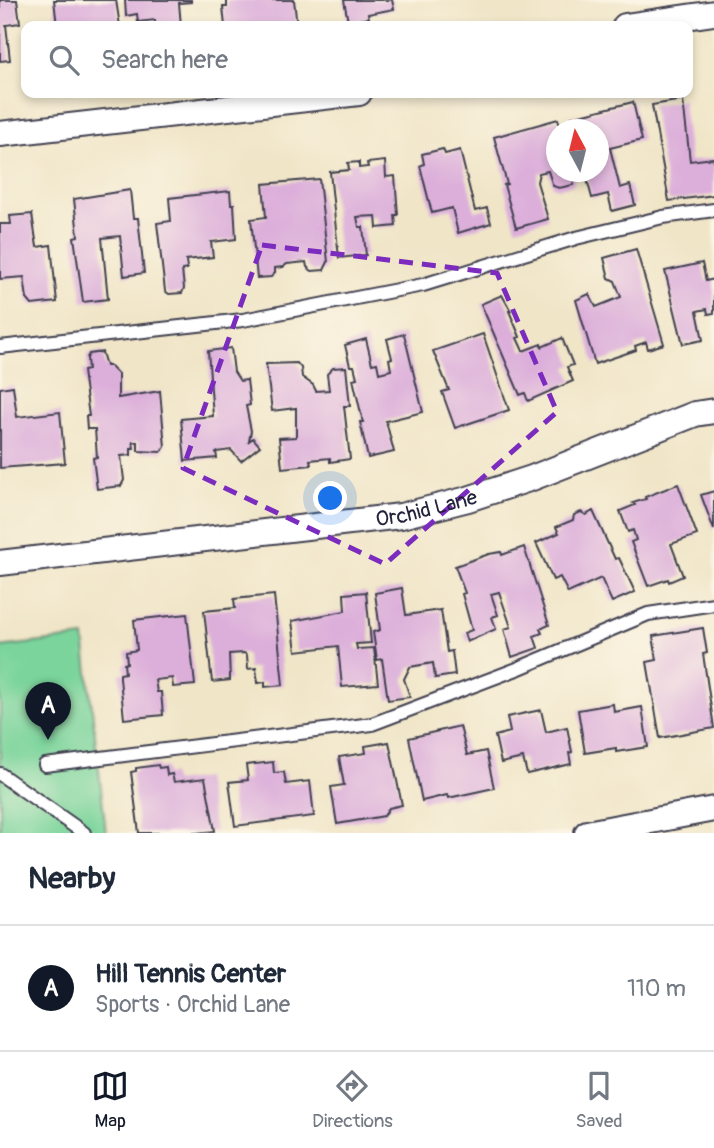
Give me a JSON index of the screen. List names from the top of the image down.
{
  "streets": {
    "street": ["Orchid Lane"]
  },
  "north": "top",
  "page": {
    "search": "Search here",
    "pins": "A",
    "heading": "Nearby",
    "list": [
      {
        "mark": "A",
        "name": "Hill Tennis Center",
        "note": "Sports · Orchid Lane",
        "value": "110 m"
      }
    ],
    "nav": ["Map", "Directions", "Saved"]
  }
}
